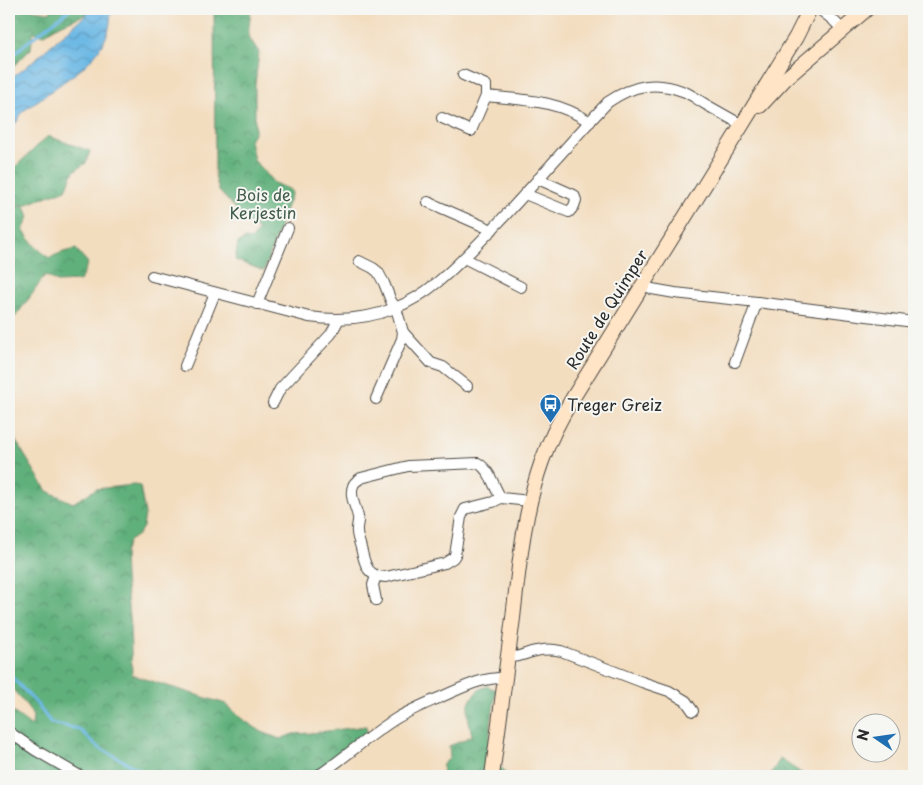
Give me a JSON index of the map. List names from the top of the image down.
{
  "streets": {
    "main road": ["Route de Quimper"]
  },
  "parks": ["Bois de Kerjestin"],
  "places": {
    "bus stop": ["Treger Greiz"]
  },
  "north": "left"
}
